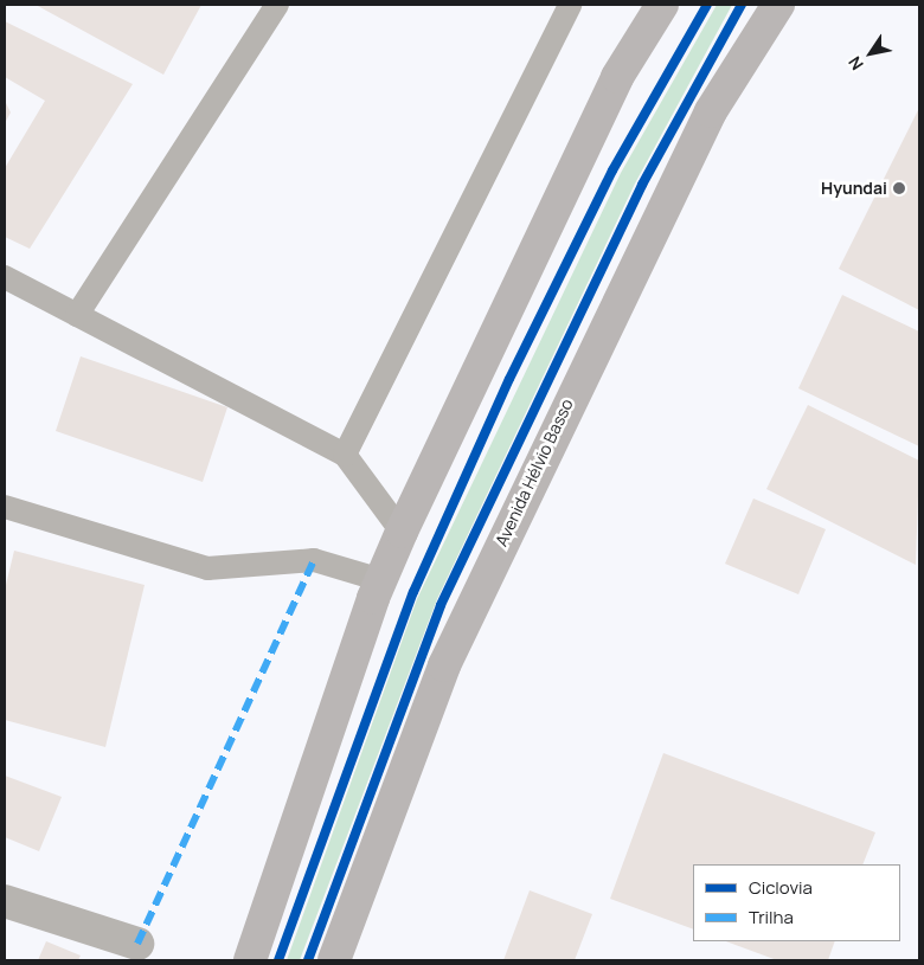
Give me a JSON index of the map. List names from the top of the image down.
{
  "streets": {
    "main road": ["Avenida Hélvio Basso"]
  },
  "places": ["Hyundai"],
  "legend": ["Ciclovia", "Trilha"],
  "north": "bottom left"
}
